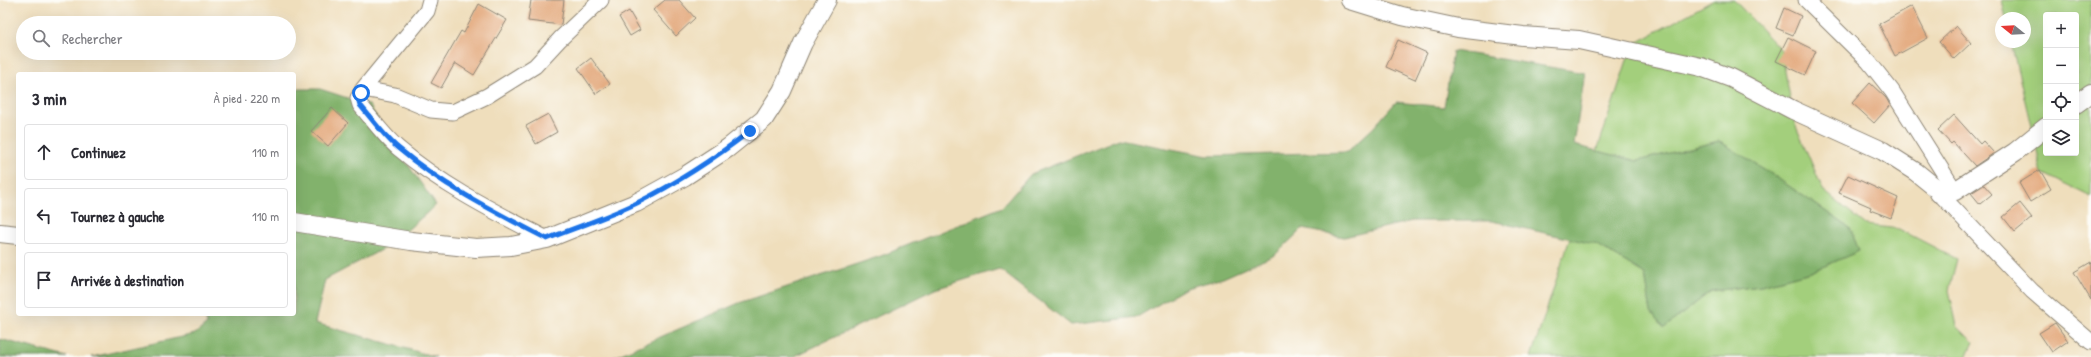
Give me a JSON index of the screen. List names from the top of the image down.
{
  "north": "left",
  "page": {
    "map_buttons": ["+", "−"],
    "search": "Rechercher",
    "heading": ["3 min", "À pied · 220 m"],
    "list": [
      ["Continuez", "110 m"],
      ["Tournez à gauche", "110 m"],
      "Arrivée à destination"
    ]
  }
}
